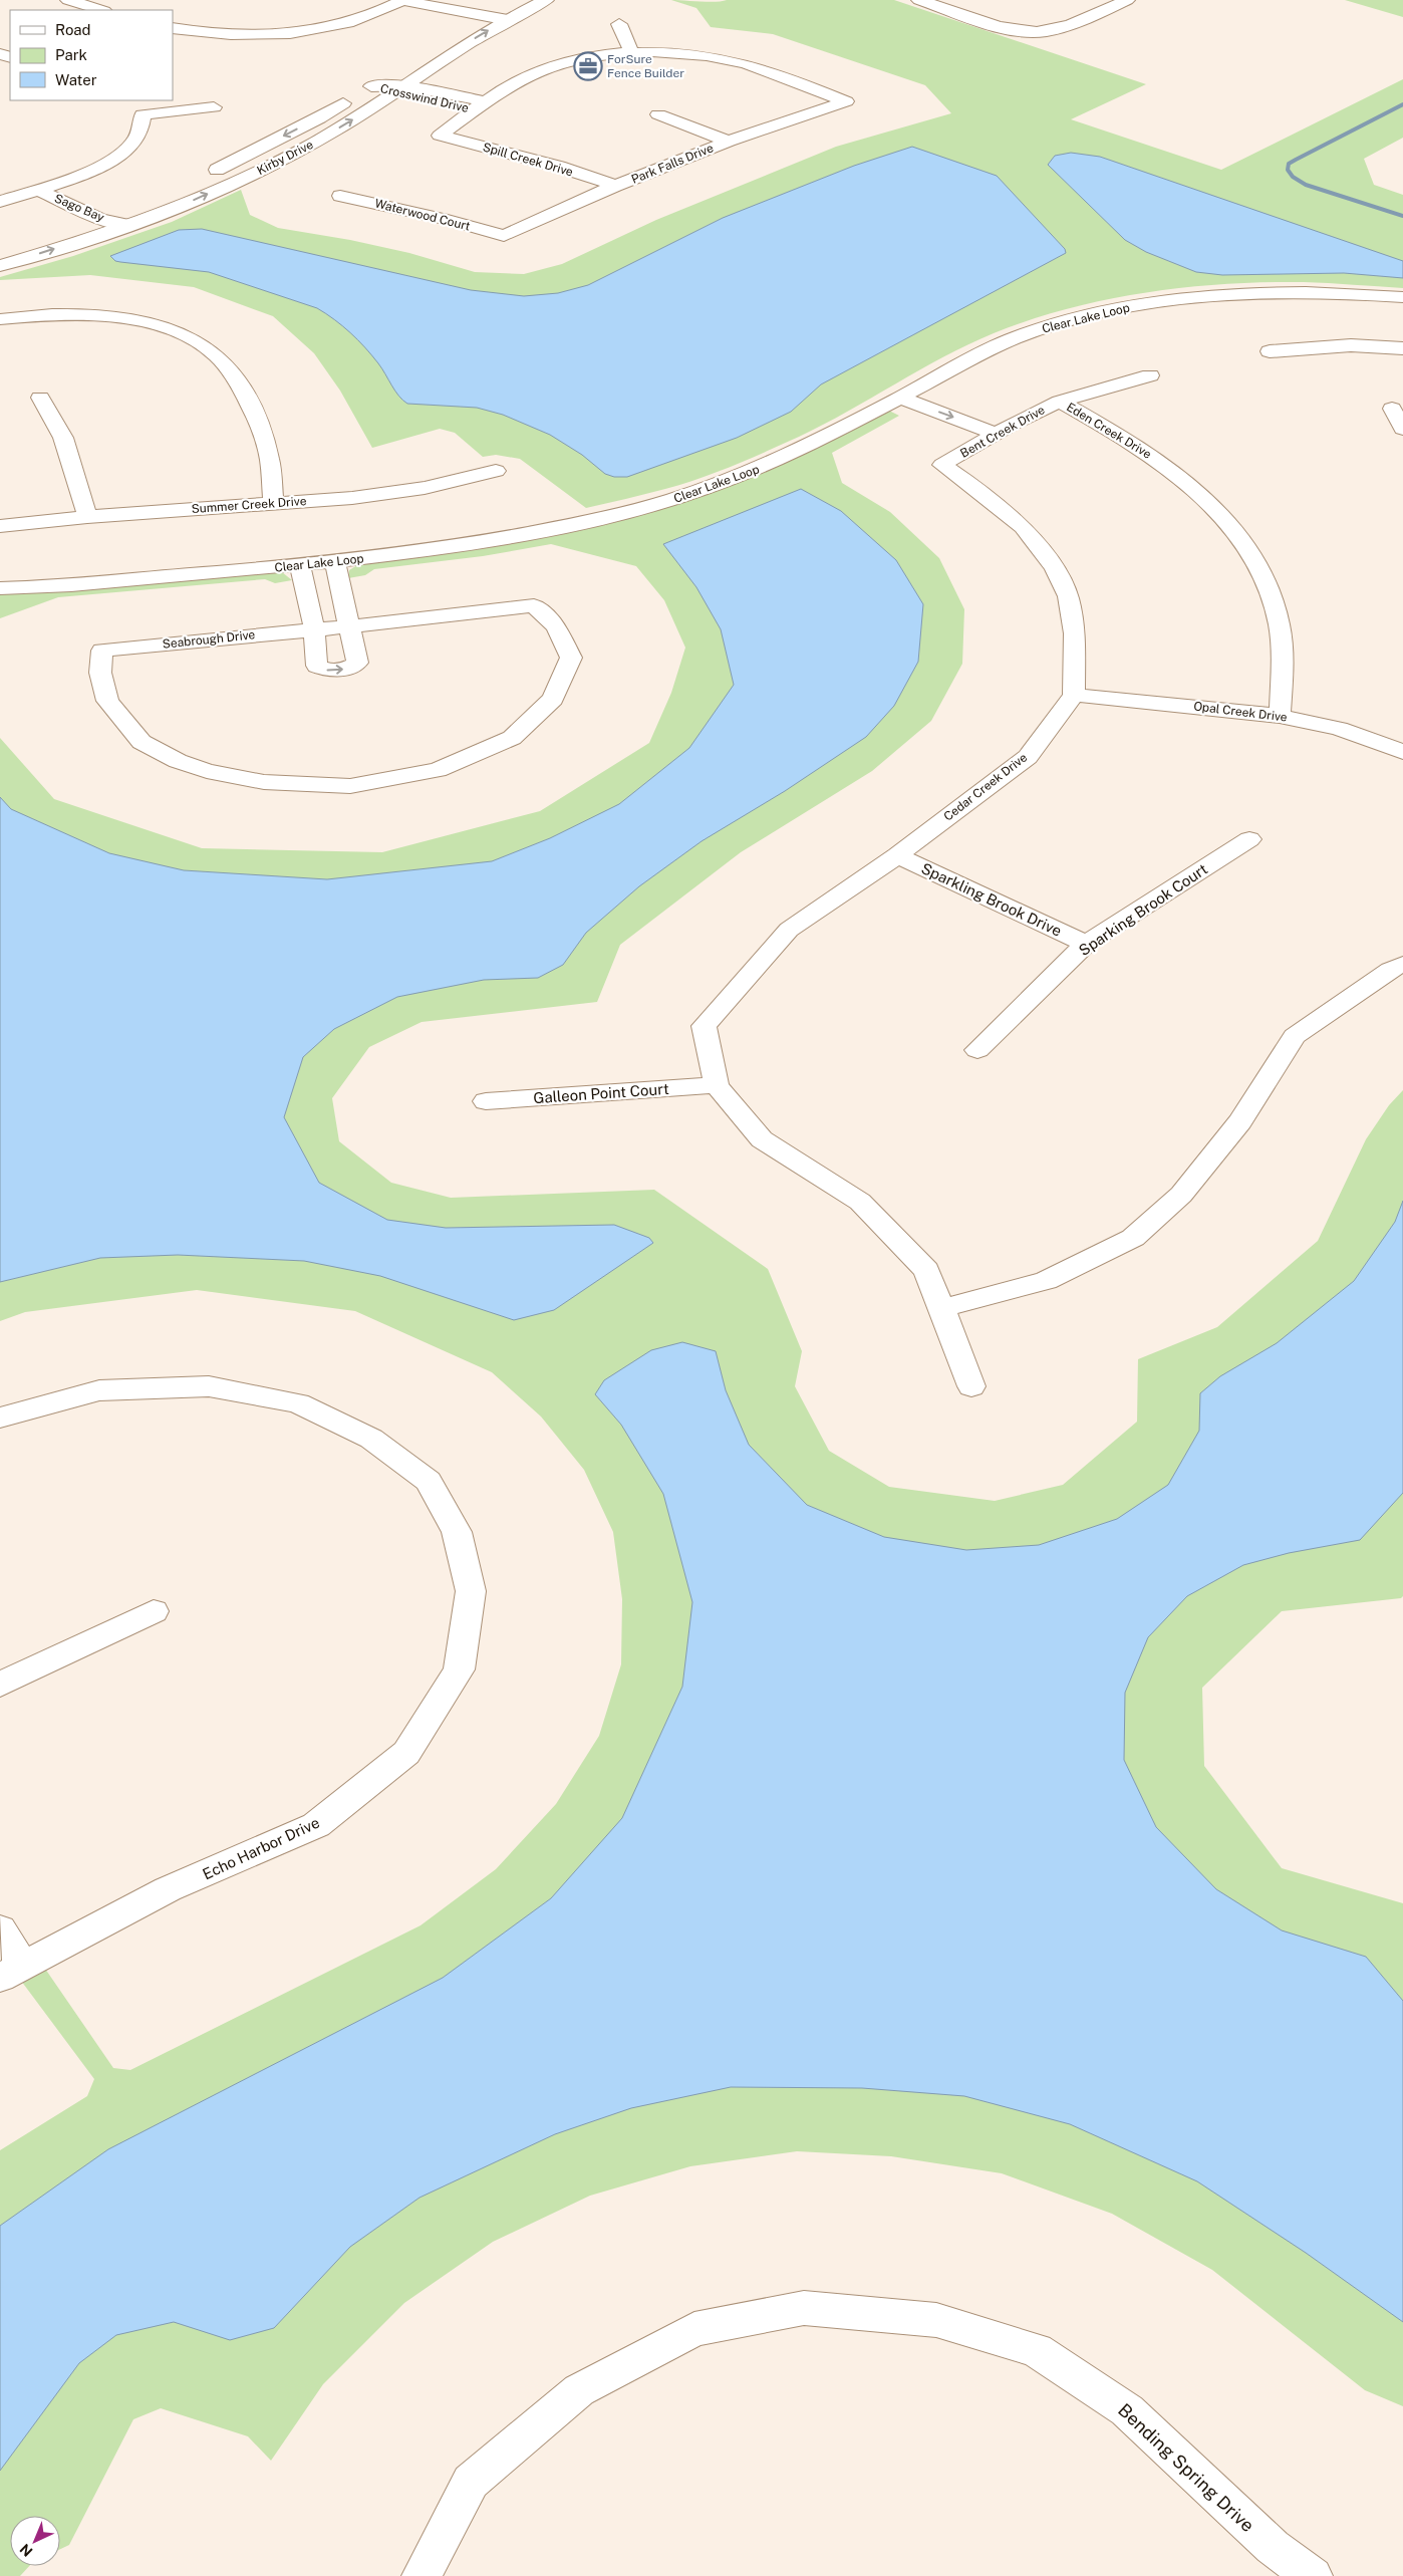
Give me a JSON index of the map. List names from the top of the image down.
{
  "streets": {
    "street": [
      "Crosswind Drive",
      "Kirby Drive",
      "Spill Creek Drive",
      "Park Falls Drive",
      "Sago Bay",
      "Waterwood Court",
      "Clear Lake Loop",
      "Eden Creek Drive",
      "Bent Creek Drive",
      "Summer Creek Drive",
      "Seabrough Drive",
      "Opal Creek Drive",
      "Cedar Creek Drive",
      "Sparkling Brook Drive",
      "Sparking Brook Court",
      "Galleon Point Court",
      "Echo Harbor Drive",
      "Bending Spring Drive"
    ]
  },
  "crossings": [
    ["Crosswind Drive", "Kirby Drive"],
    ["Crosswind Drive", "Spill Creek Drive"],
    ["Kirby Drive", "Sago Bay"],
    ["Spill Creek Drive", "Park Falls Drive"],
    ["Park Falls Drive", "Waterwood Court"],
    ["Eden Creek Drive", "Bent Creek Drive"],
    ["Eden Creek Drive", "Opal Creek Drive"],
    ["Bent Creek Drive", "Opal Creek Drive"],
    ["Bent Creek Drive", "Cedar Creek Drive"],
    ["Opal Creek Drive", "Cedar Creek Drive"],
    ["Cedar Creek Drive", "Sparkling Brook Drive"],
    ["Cedar Creek Drive", "Galleon Point Court"],
    ["Sparkling Brook Drive", "Sparking Brook Court"]
  ],
  "places": {
    "office": ["ForSure Fence Builder"]
  },
  "legend": ["Road", "Park", "Water"],
  "north": "bottom left"
}
